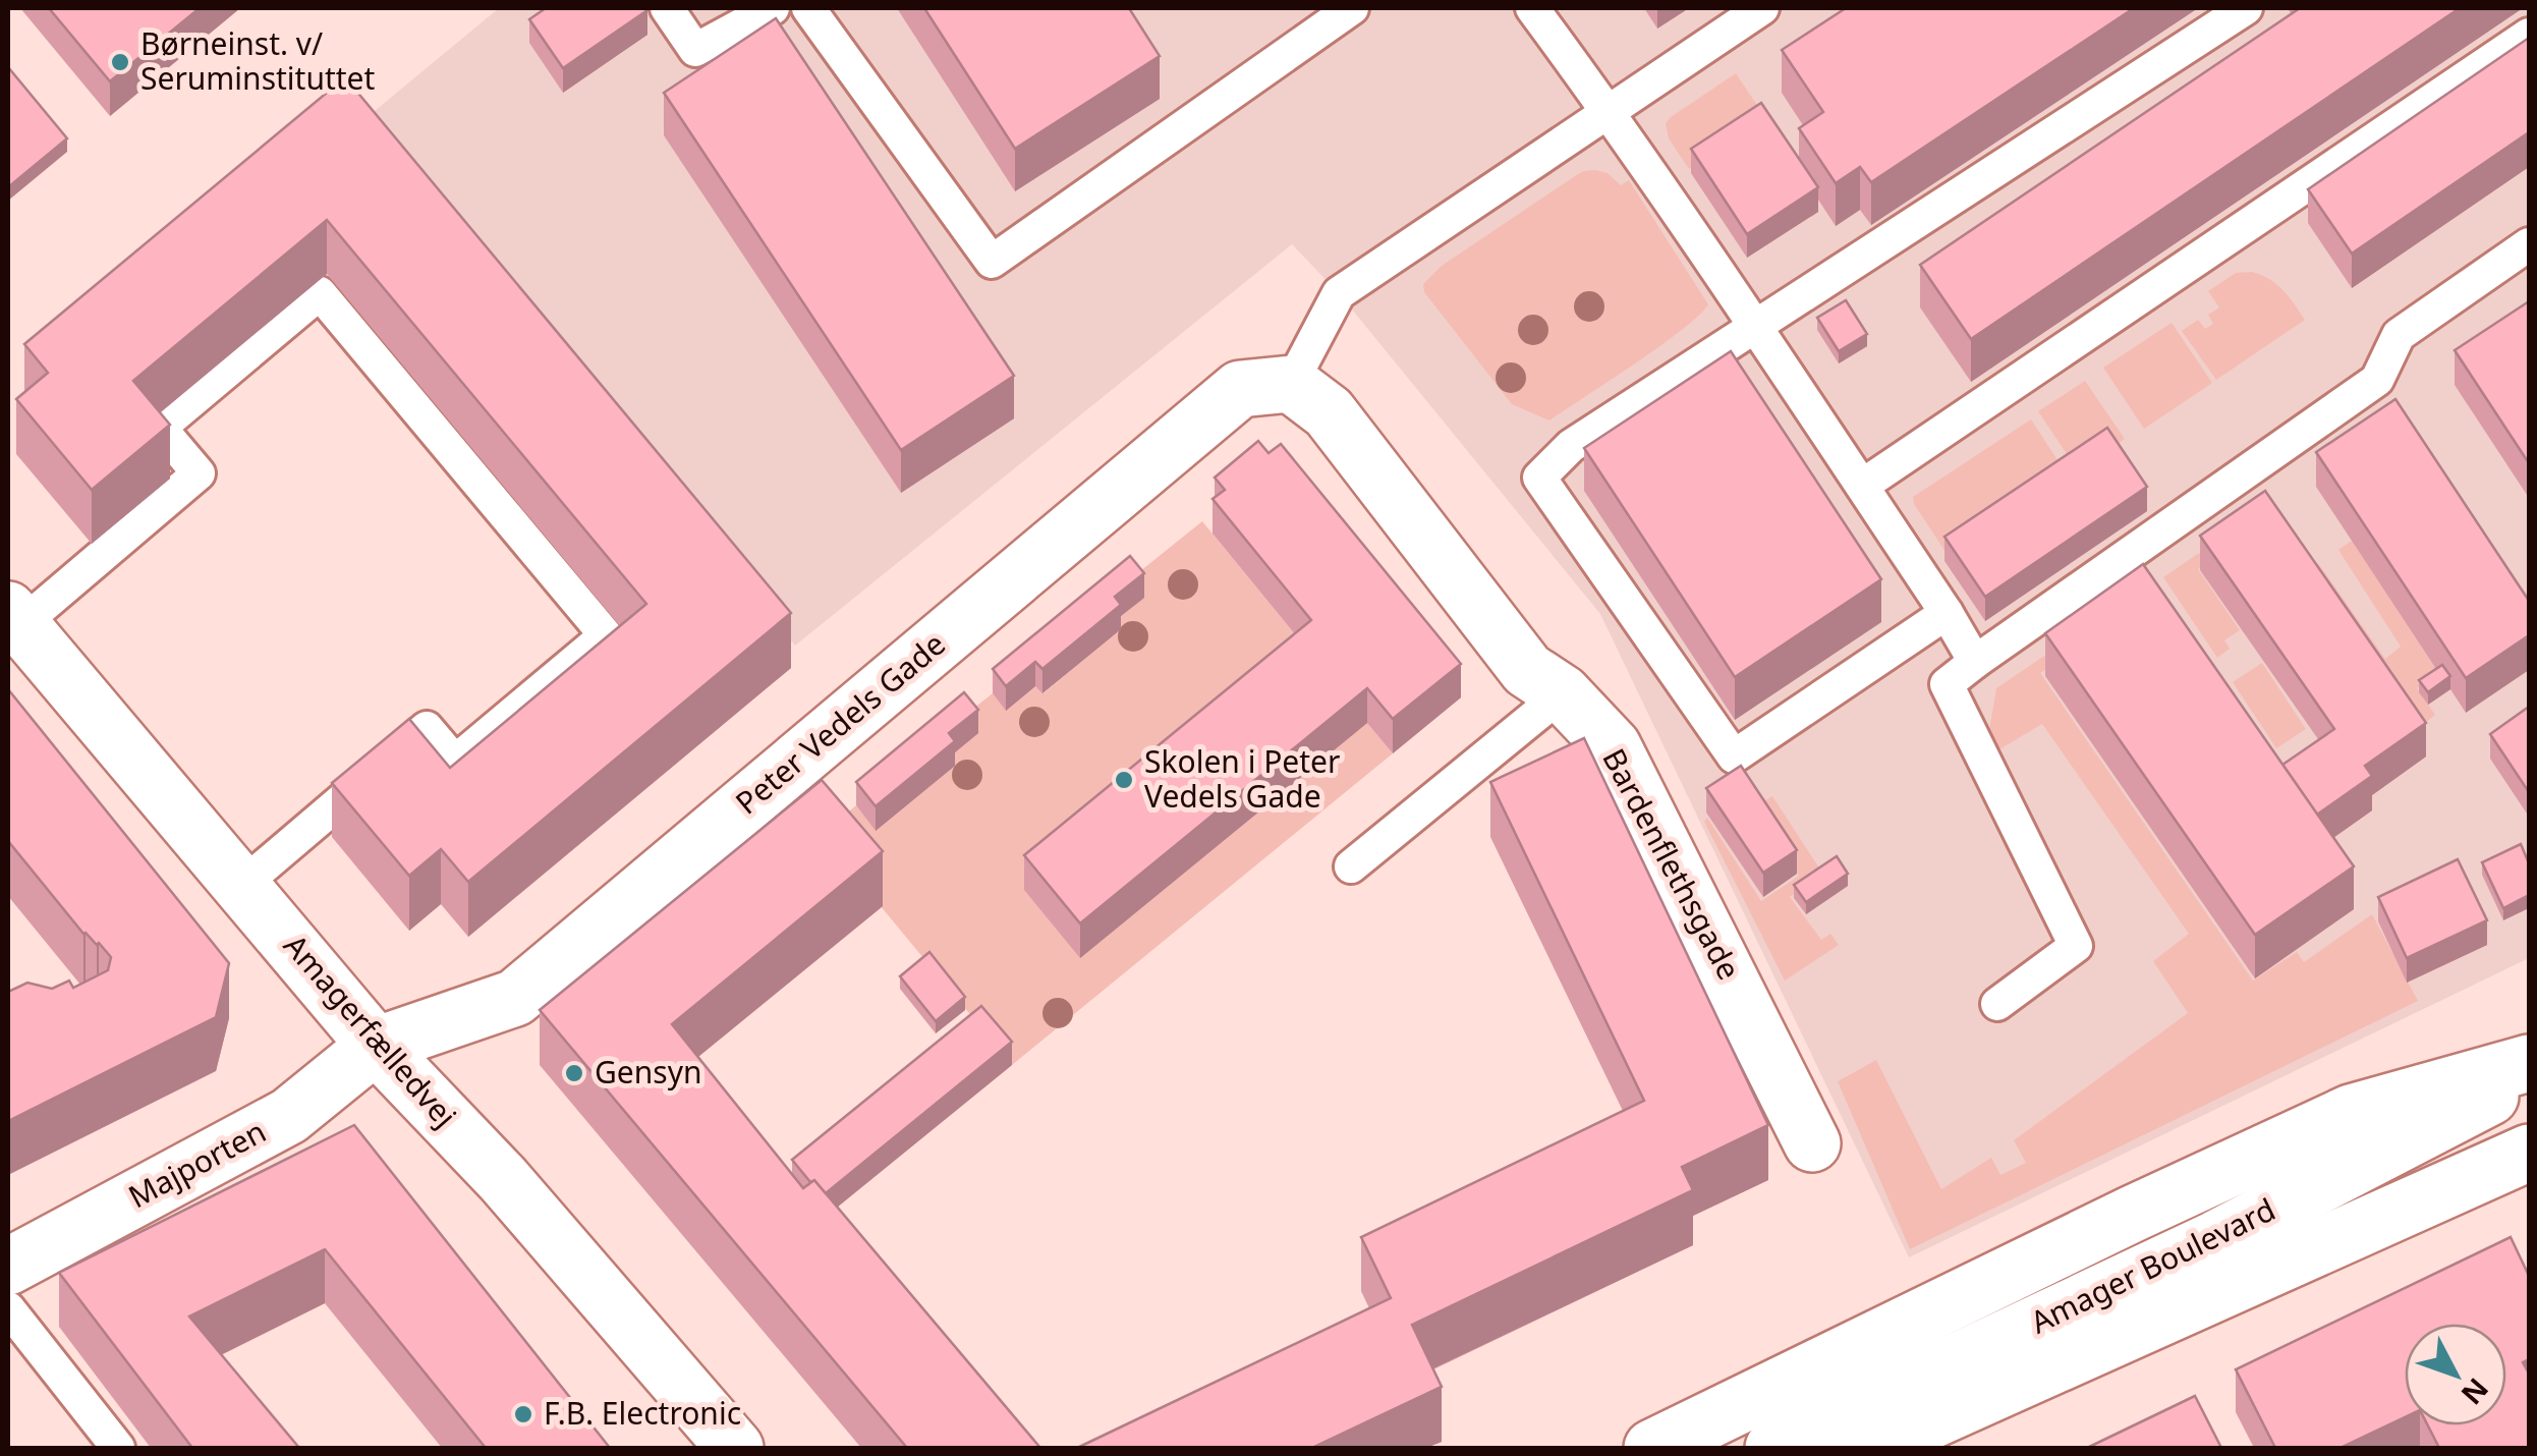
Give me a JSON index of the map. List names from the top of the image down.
{
  "streets": {
    "street": [
      "Peter Vedels Gade",
      "Bardenflethsgade",
      "Amagerfælledvej",
      "Majporten",
      "Amager Boulevard"
    ]
  },
  "crossings": [
    ["Peter Vedels Gade", "Bardenflethsgade"],
    ["Peter Vedels Gade", "Amagerfælledvej"],
    ["Peter Vedels Gade", "Majporten"],
    ["Amagerfælledvej", "Majporten"]
  ],
  "places": [
    "Børneinst. v/ Seruminstituttet",
    "Skolen i Peter Vedels Gade",
    "Gensyn",
    "F.B. Electronic"
  ],
  "north": "bottom right"
}
